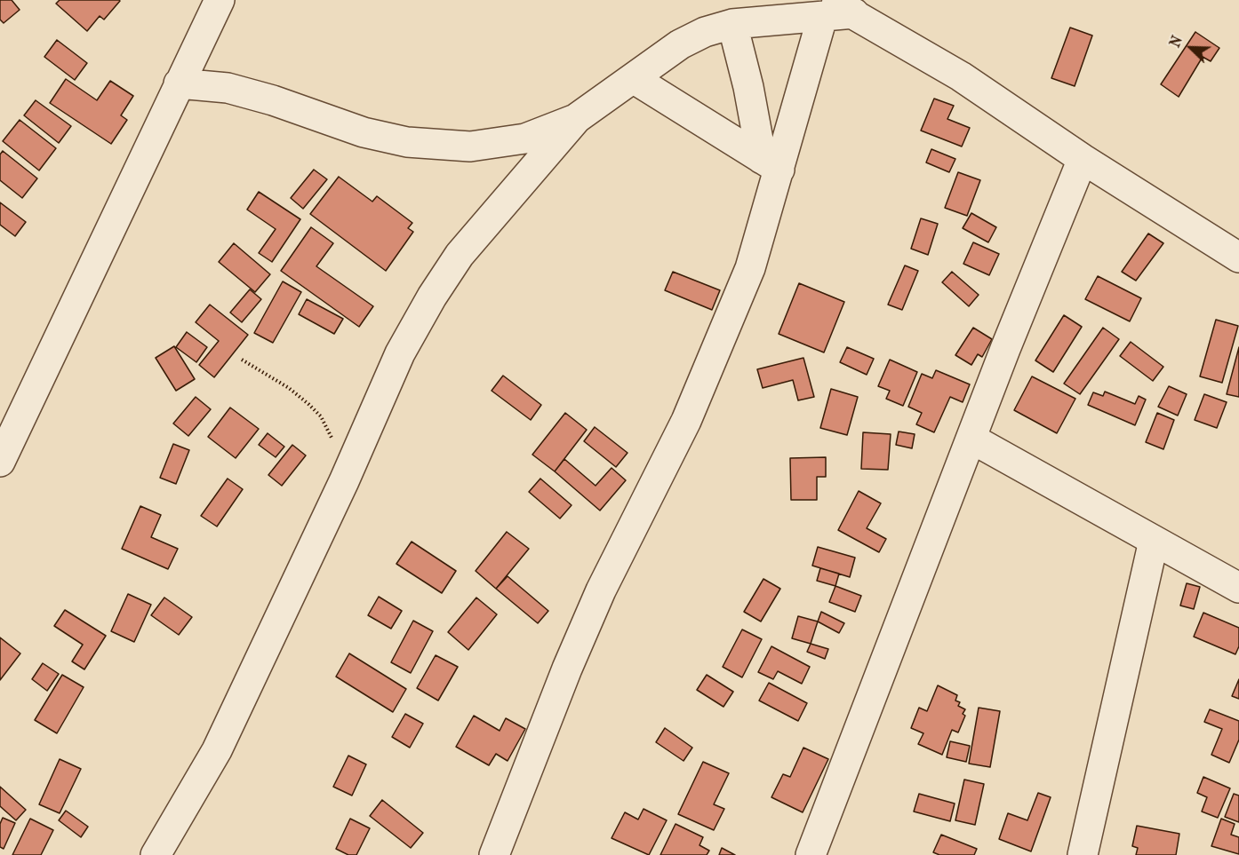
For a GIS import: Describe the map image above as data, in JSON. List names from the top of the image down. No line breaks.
{"north":"top left"}
